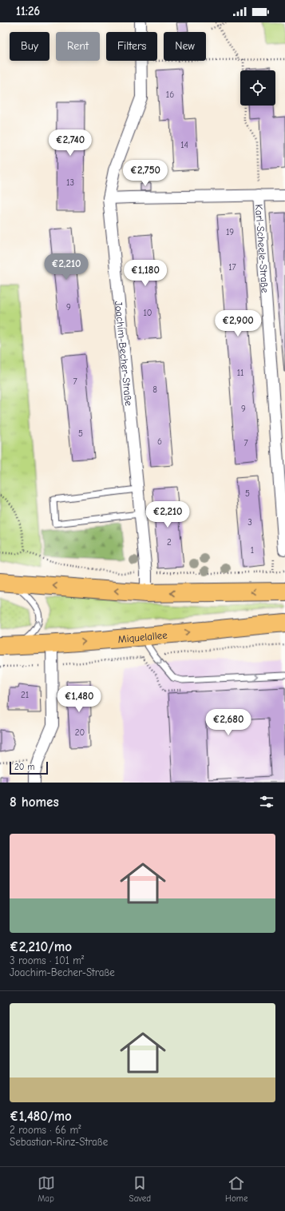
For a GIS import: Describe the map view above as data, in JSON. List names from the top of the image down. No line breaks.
{"streets":{"main road":["Miquelallee"],"street":["Karl-Scheele-Straße","Joachim-Becher-Straße"]},"house_numbers":["16","14","13","19","17","9","10","11","7","8","9","5","6","7","5","3","2","1","21","20"],"scale_bar":"20 m","page":{"status":"11:26","chip":["Buy","Rent","Filters","New"],"price":["€2,740","€2,750","€2,210","€1,180","€2,900","€2,210","€1,480","€2,680"],"scale":"20 m","heading":"8 homes","list":[{"name":"€2,210/mo","note":"3 rooms · 101 m² · Joachim-Becher-Straße"},{"name":"€1,480/mo","note":"2 rooms · 66 m² · Sebastian-Rinz-Straße"}],"tabs":["Map","Saved","Home"]}}
